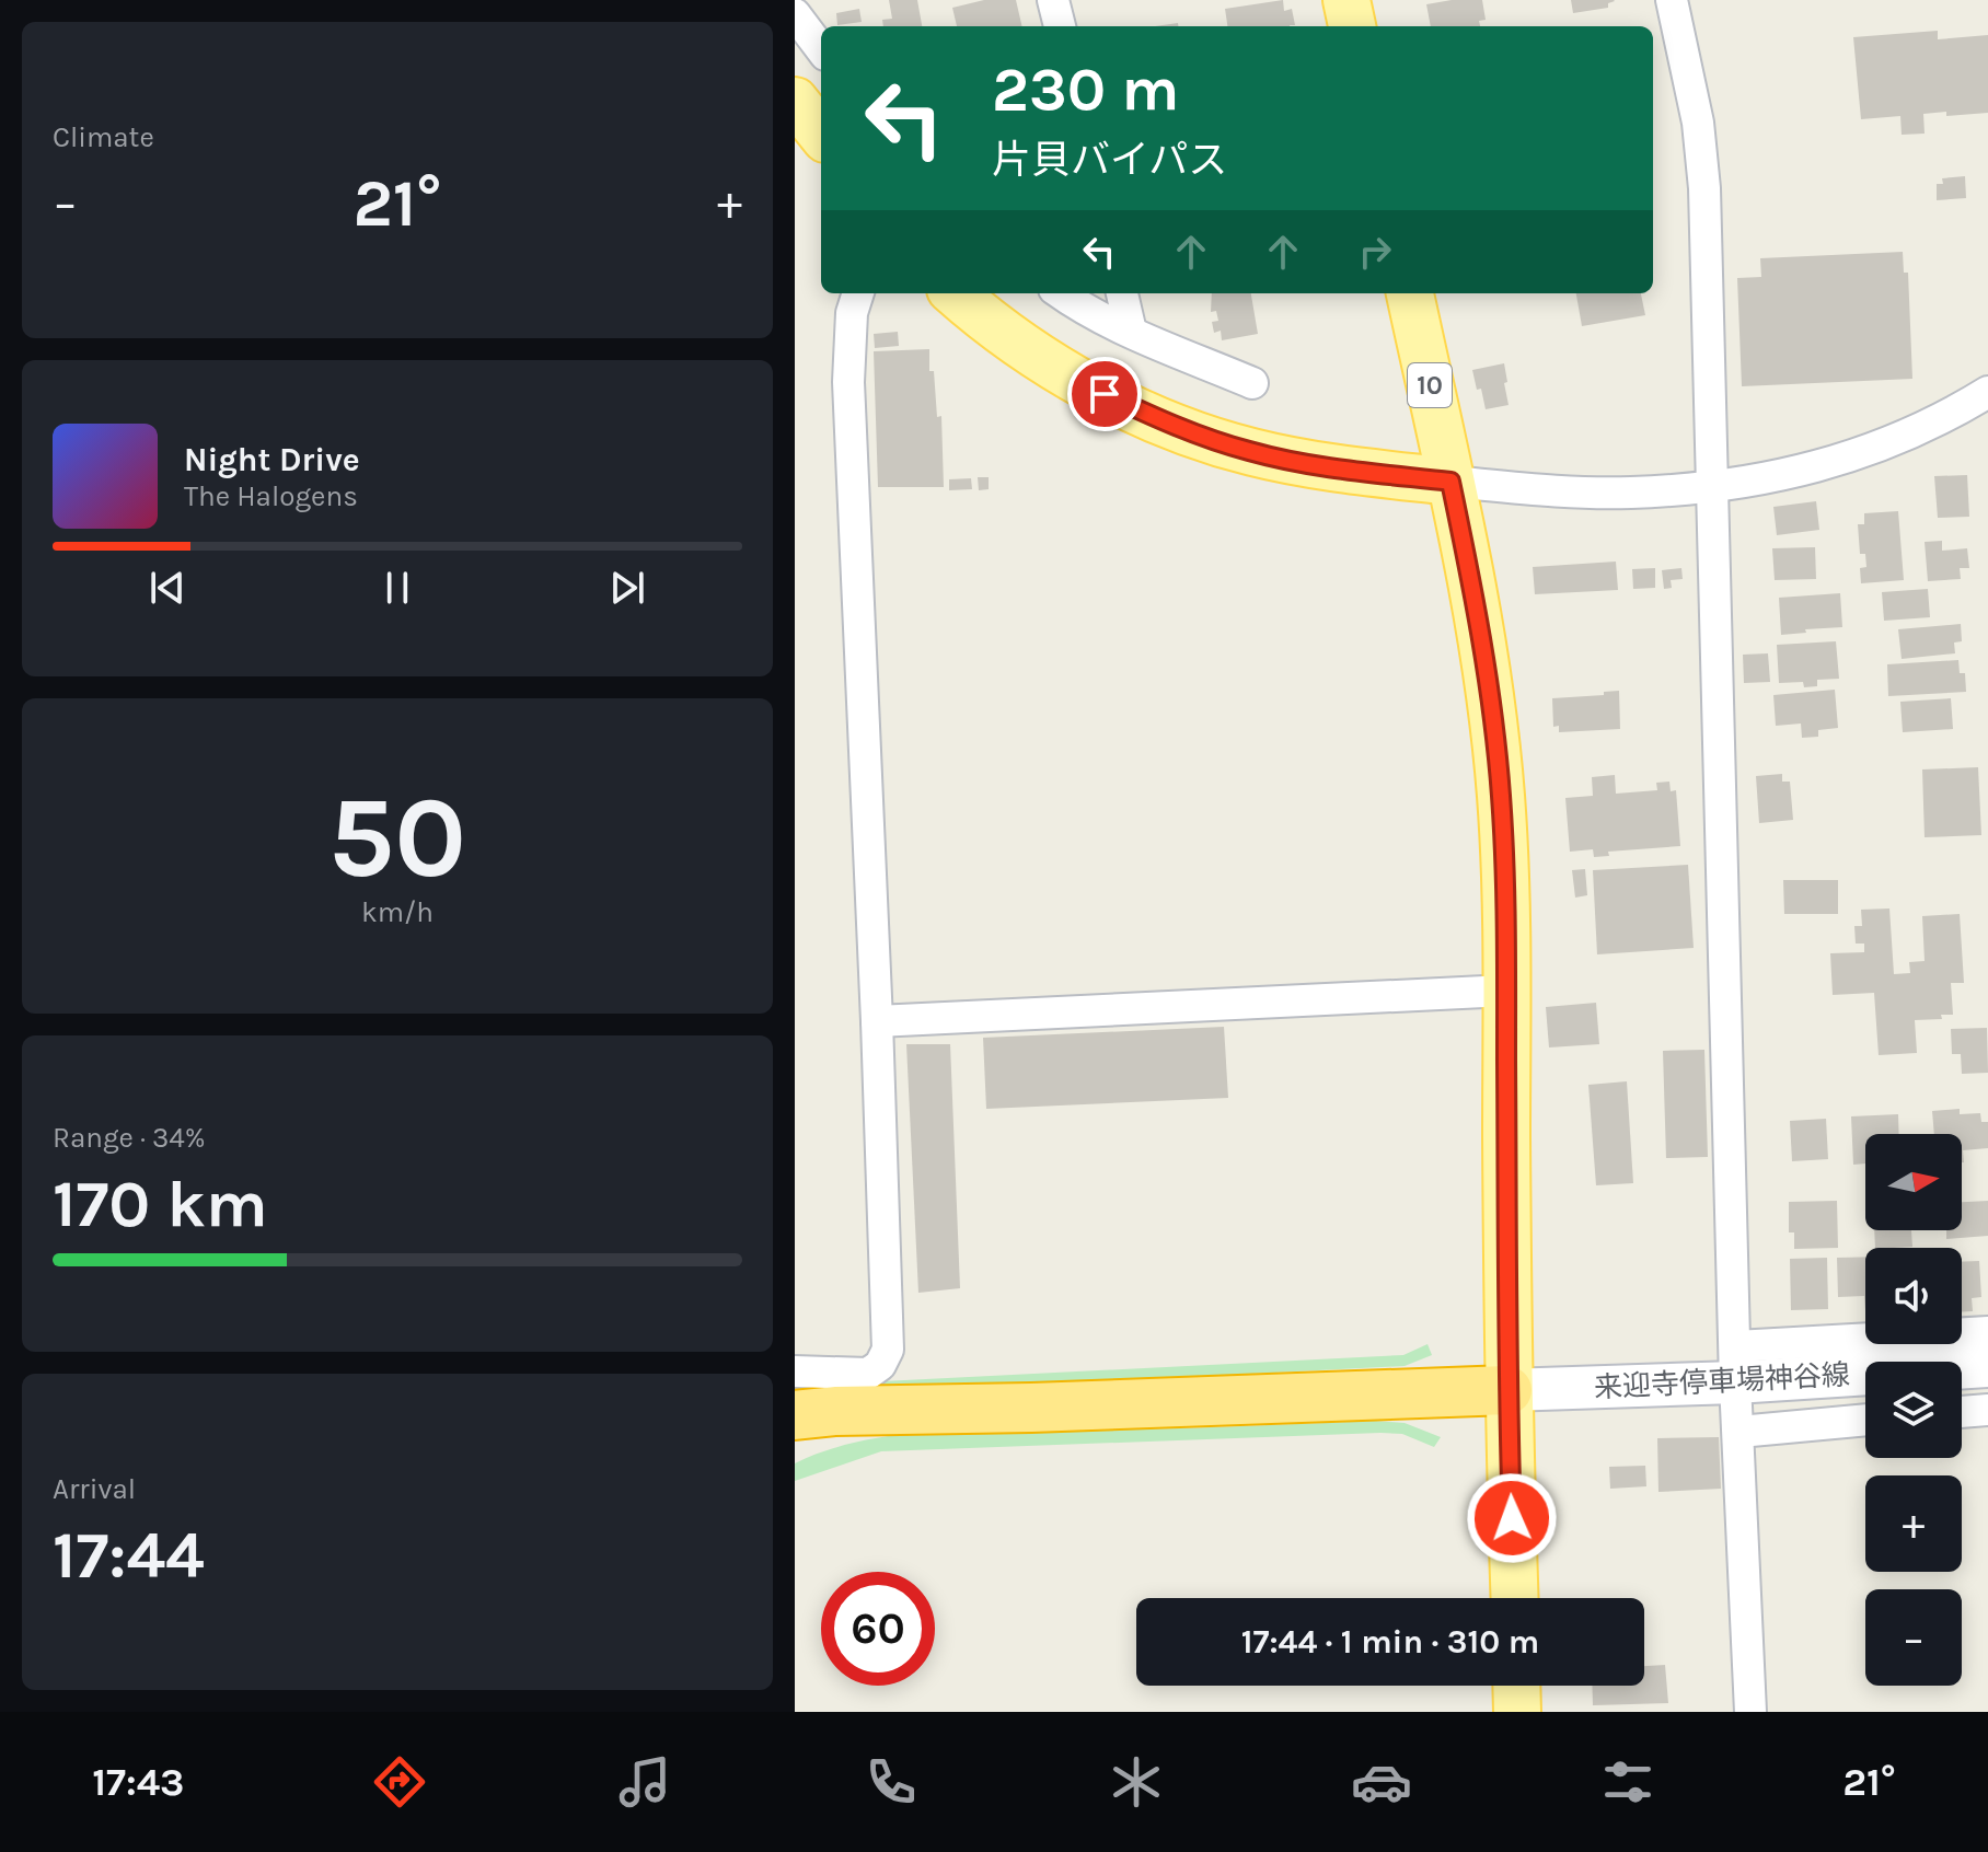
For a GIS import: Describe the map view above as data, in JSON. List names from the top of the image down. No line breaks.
{"streets":{"main road":["10","来迎寺停車場神谷線"]},"north":"right","page":{"tile":["Climate",["50","km/h"],["Range · 34%","170 km"],["Arrival","17:44"]],"turn":["230 m","片貝バイパス"],"heat":["−","21°","+"],"song":["Night Drive","The Halogens"],"map_buttons":["+","−"],"limit":"60","trip":"17:44 · 1 min · 310 m","tabs":["17:43","21°"]}}
